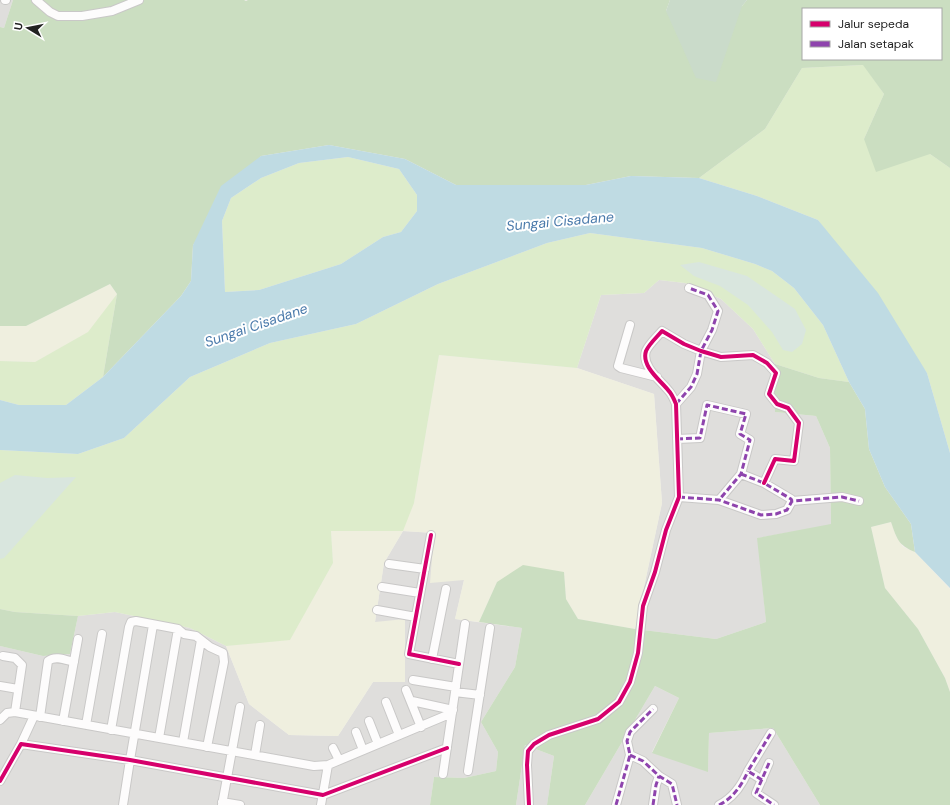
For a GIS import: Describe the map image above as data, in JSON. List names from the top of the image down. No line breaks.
{"water":["Sungai Cisadane"],"legend":["Jalur sepeda","Jalan setapak"],"north":"left"}
